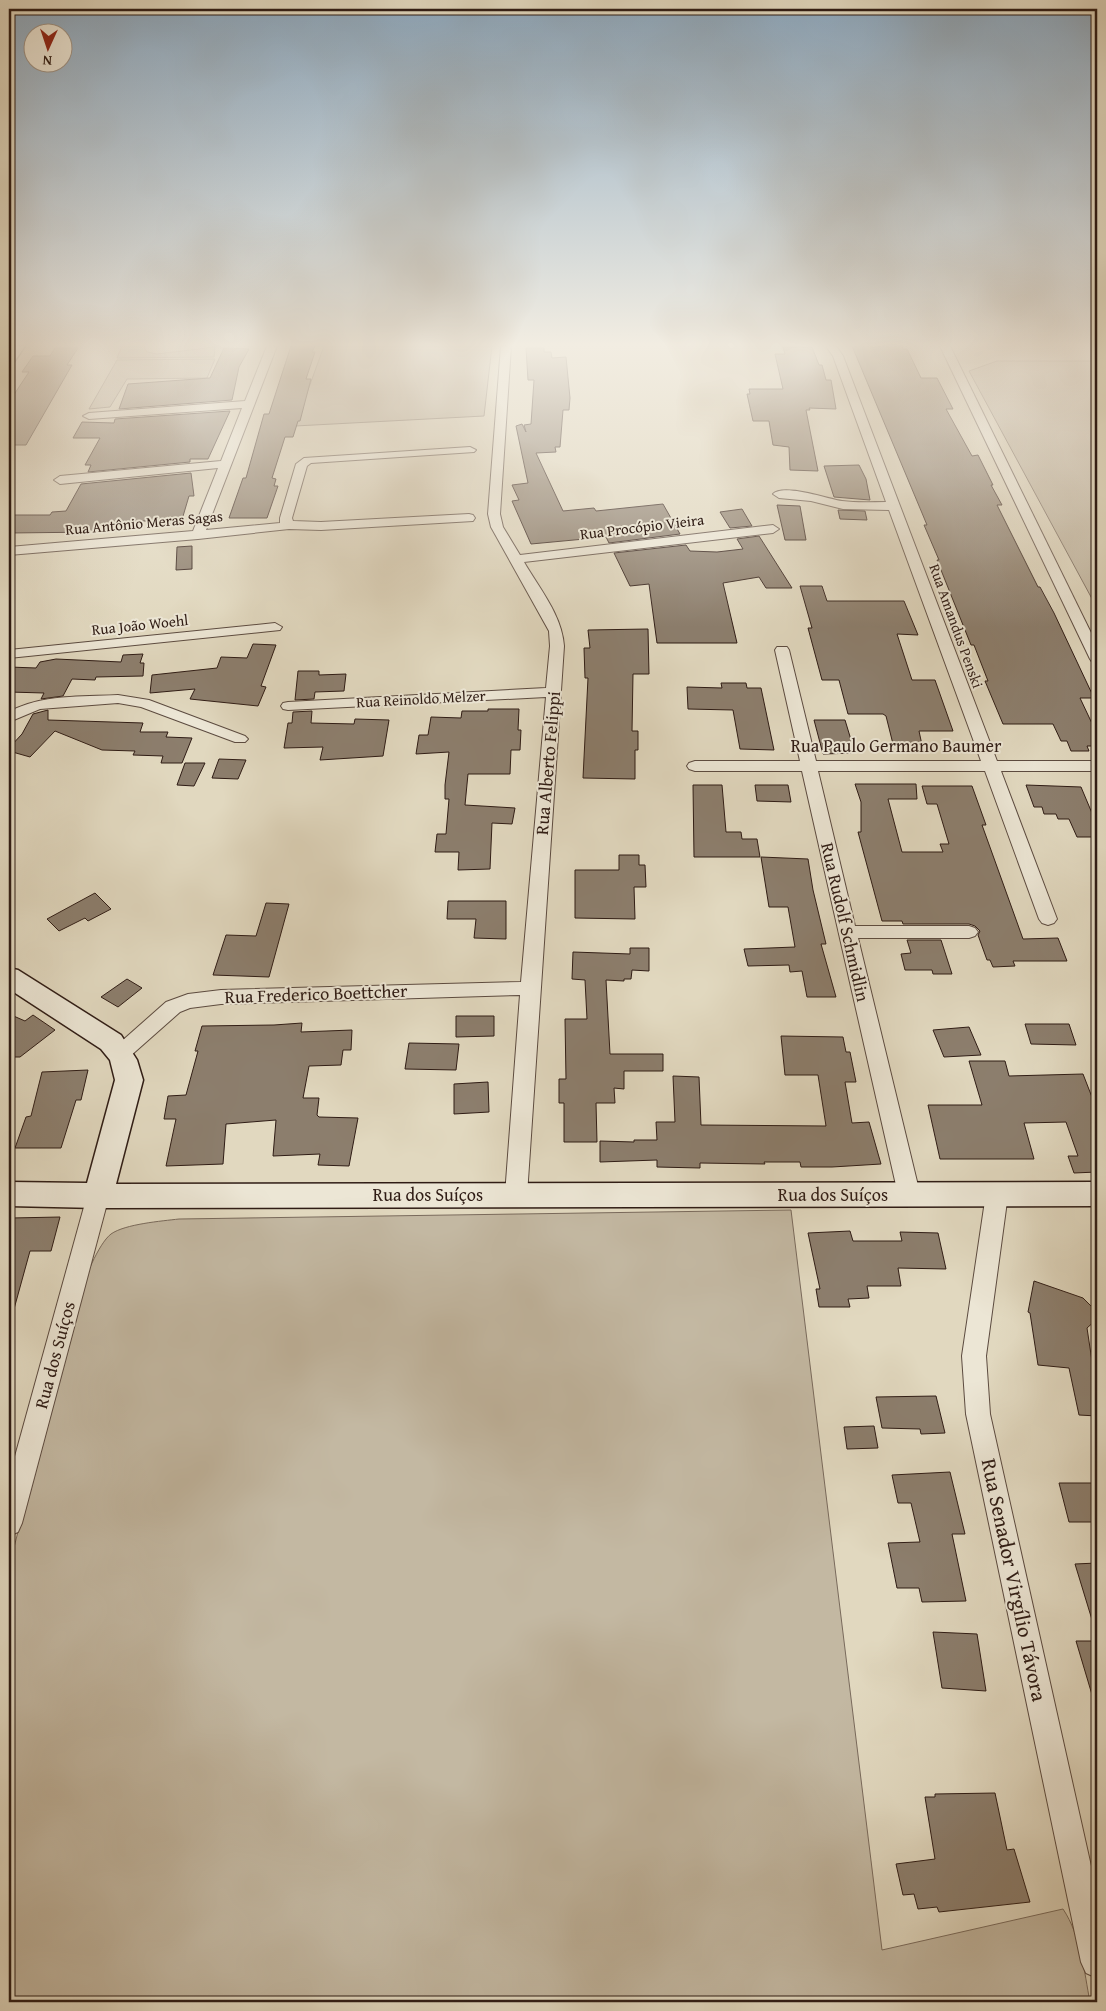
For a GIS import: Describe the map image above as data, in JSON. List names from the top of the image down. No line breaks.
{"streets":{"street":["Rua Antônio Meras Sagas","Rua Procópio Vieira","Rua João Woehl","Rua Amandus Penski","Rua Reinoldo Melzer","Rua Paulo Germano Baumer","Rua Alberto Felippi","Rua Rudolf Schmidlin","Rua Frederico Boettcher","Rua dos Suíços","Rua Senador Virgílio Távora"]},"crossings":[["Rua Procópio Vieira","Rua Alberto Felippi"],["Rua Amandus Penski","Rua Paulo Germano Baumer"],["Rua Reinoldo Melzer","Rua Alberto Felippi"],["Rua Paulo Germano Baumer","Rua Rudolf Schmidlin"],["Rua Alberto Felippi","Rua Frederico Boettcher"],["Rua Alberto Felippi","Rua dos Suíços"],["Rua Rudolf Schmidlin","Rua dos Suíços"],["Rua dos Suíços","Rua Senador Virgílio Távora"]],"north":"bottom"}
